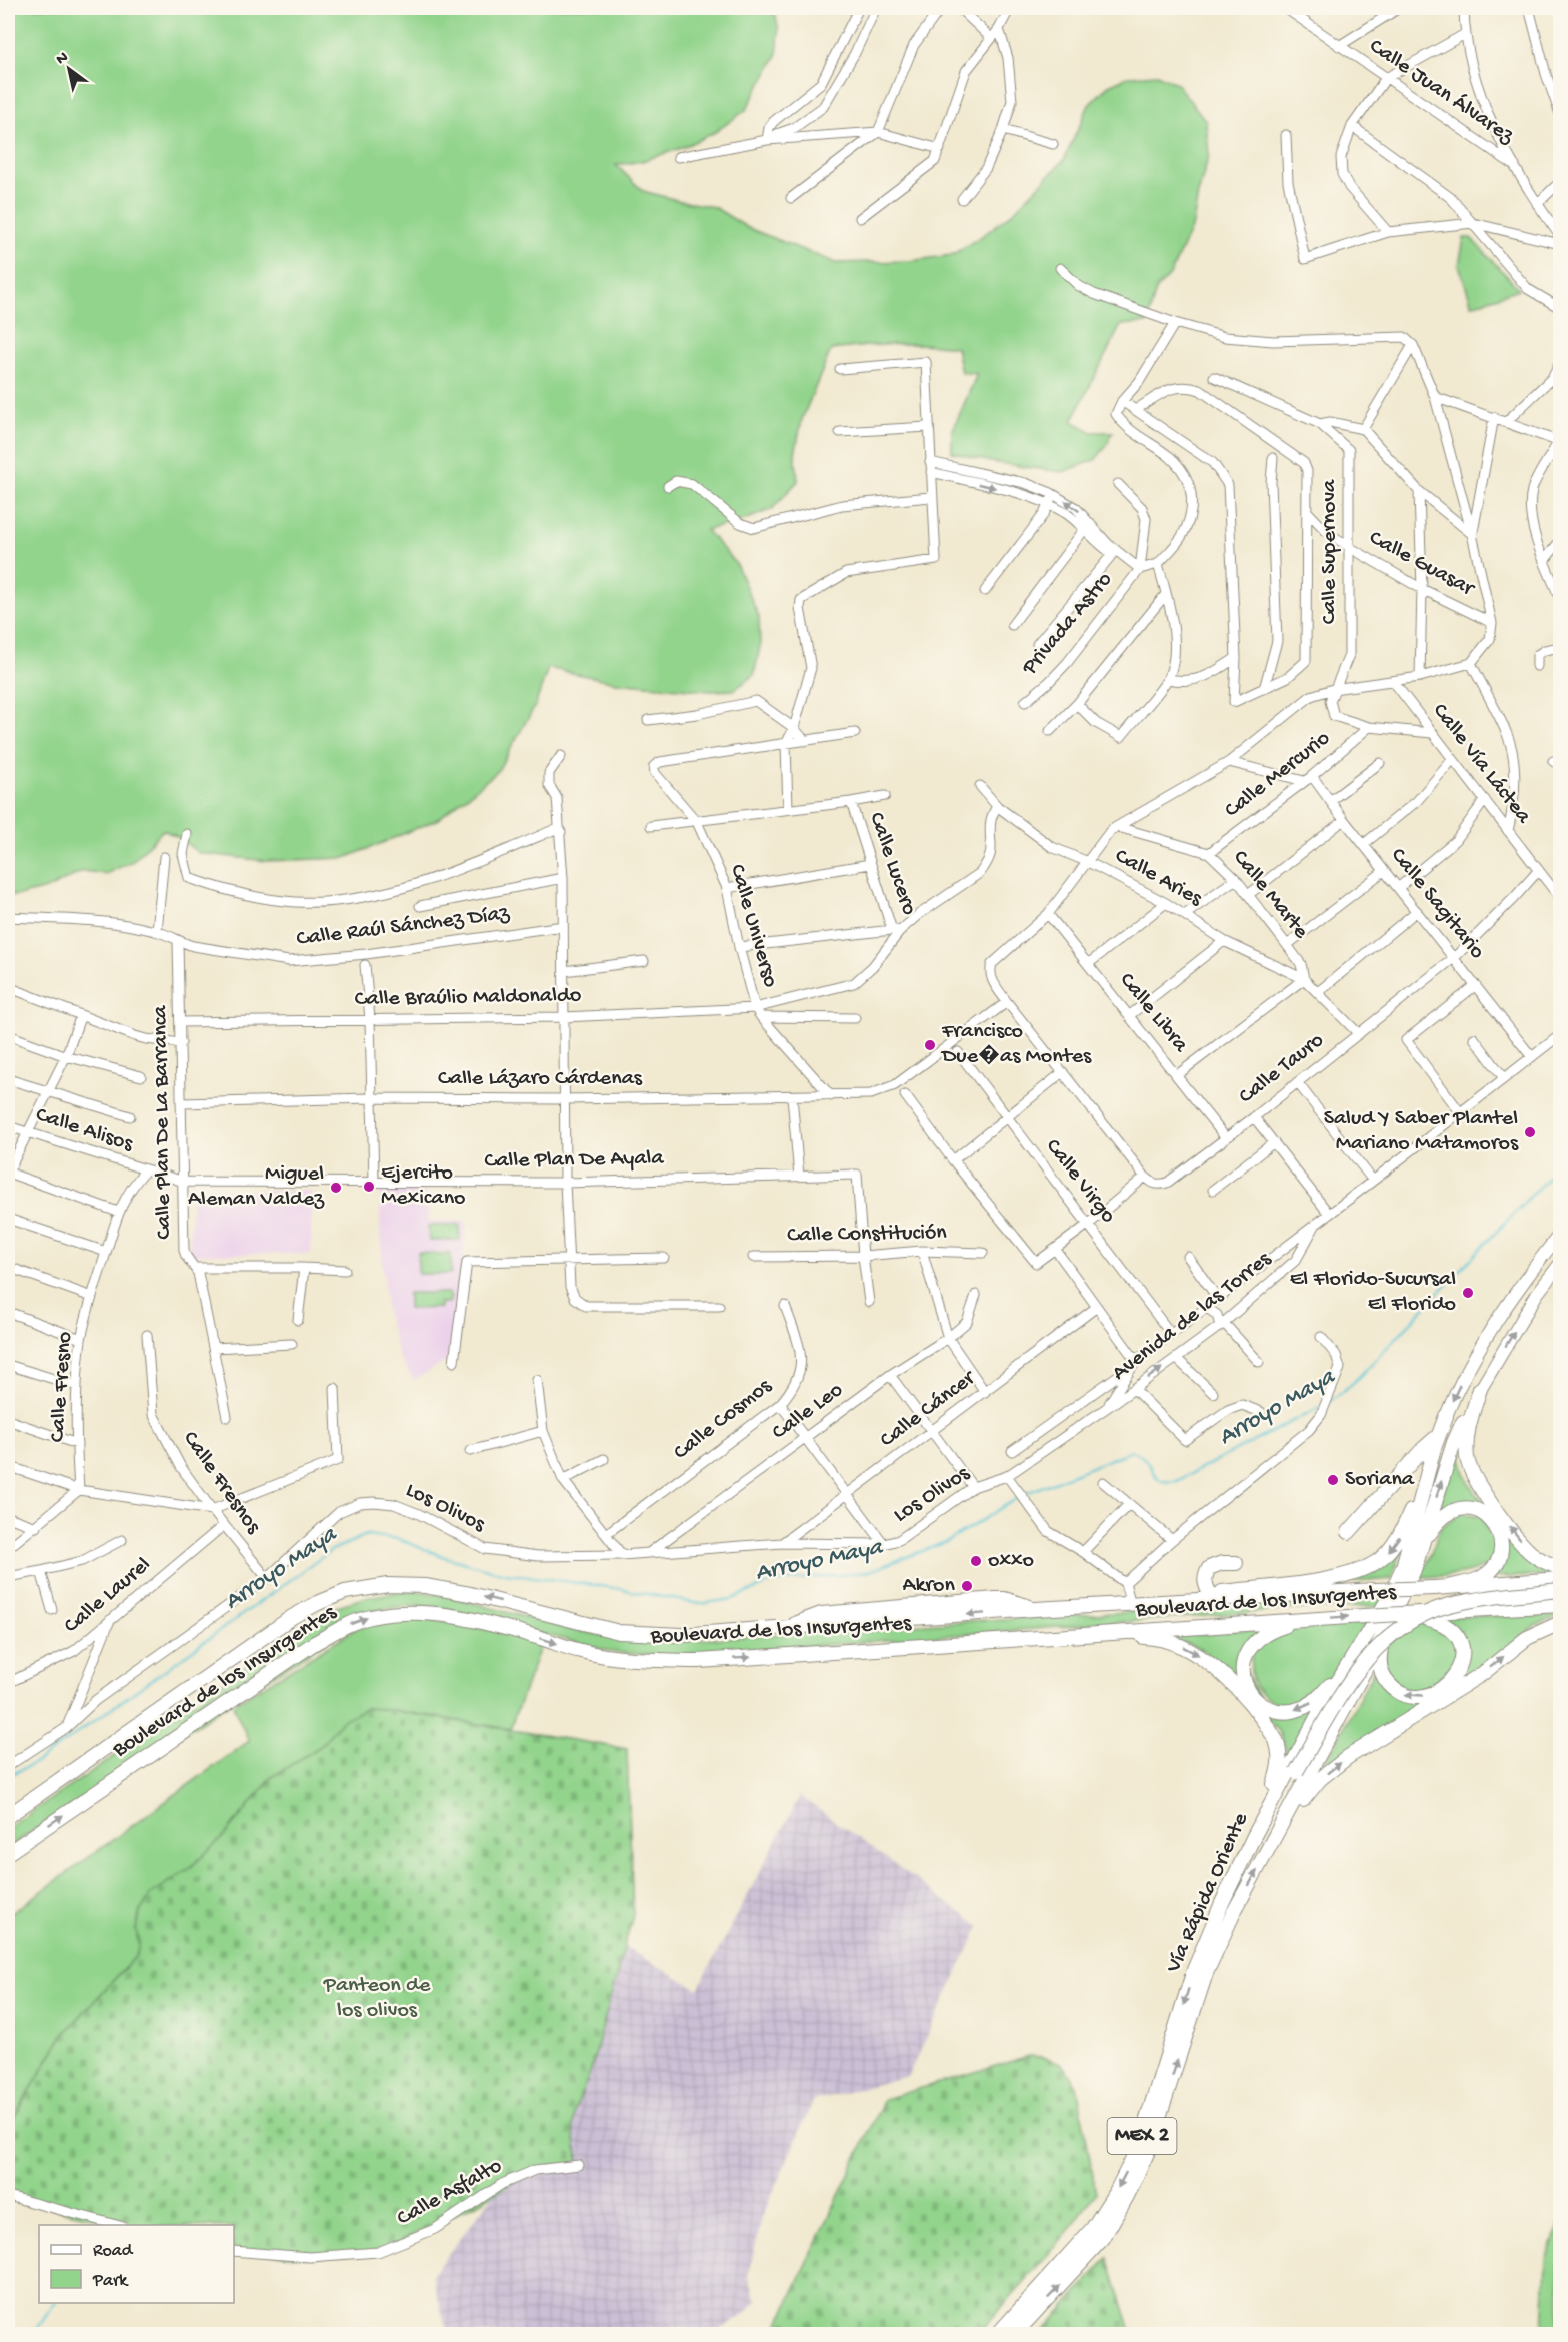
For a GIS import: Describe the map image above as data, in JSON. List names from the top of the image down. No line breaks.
{"streets":{"highway":["Boulevard de los Insurgentes","Vía Rápida Oriente","MEX 2"],"street":["Calle Juan Álvarez","Calle Supernova","Calle Guasar","Privada Astro","Calle Vía Láctea","Calle Mercurio","Calle Lucero","Calle Aries","Calle Marte","Calle Sagitario","Calle Universo","Calle Raúl Sánchez Díaz","Calle Braúlio Maldonaldo","Calle Libra","Calle Tauro","Calle Lázaro Cárdenas","Calle Plan De La Barranca","Calle Alisos","Calle Plan De Ayala","Calle Virgo","Calle Constitución","Avenida de las Torres","Calle Fresno","Calle Cáncer","Calle Leo","Calle Cosmos","Calle Fresnos","Los Olivos","Calle Laurel","Calle Asfalto"]},"crossings":[["Calle Supernova","Calle Guasar"],["Calle Vía Láctea","Calle Tauro"],["Calle Mercurio","Calle Marte"],["Calle Mercurio","Calle Sagitario"],["Calle Lucero","Calle Universo"],["Calle Lucero","Calle Braúlio Maldonaldo"],["Calle Aries","Calle Marte"],["Calle Marte","Calle Tauro"],["Calle Sagitario","Calle Tauro"],["Calle Sagitario","Avenida de las Torres"],["Calle Universo","Calle Braúlio Maldonaldo"],["Calle Universo","Calle Lázaro Cárdenas"],["Calle Raúl Sánchez Díaz","Calle Plan De La Barranca"],["Calle Braúlio Maldonaldo","Calle Plan De La Barranca"],["Calle Libra","Calle Tauro"],["Calle Lázaro Cárdenas","Calle Plan De La Barranca"],["Calle Plan De La Barranca","Calle Alisos"],["Calle Plan De La Barranca","Calle Plan De Ayala"],["Calle Alisos","Calle Plan De Ayala"],["Calle Alisos","Calle Fresno"],["Calle Plan De Ayala","Calle Constitución"],["Calle Virgo","Avenida de las Torres"],["Avenida de las Torres","Los Olivos"],["Calle Cáncer","Los Olivos"],["Calle Leo","Los Olivos"],["Calle Fresnos","Los Olivos"],["Calle Fresnos","Calle Laurel"]],"water":["Arroyo Maya"],"parks":["Panteon de los olivos"],"places":["Francisco Due�as Montes","Salud Y Saber Plantel Mariano Matamoros","Ejercito Mexicano","Miguel Aleman Valdez","El Florido-Sucursal El Florido","Soriana","oxxo","Akron"],"legend":["Road","Park"],"north":"top left"}
